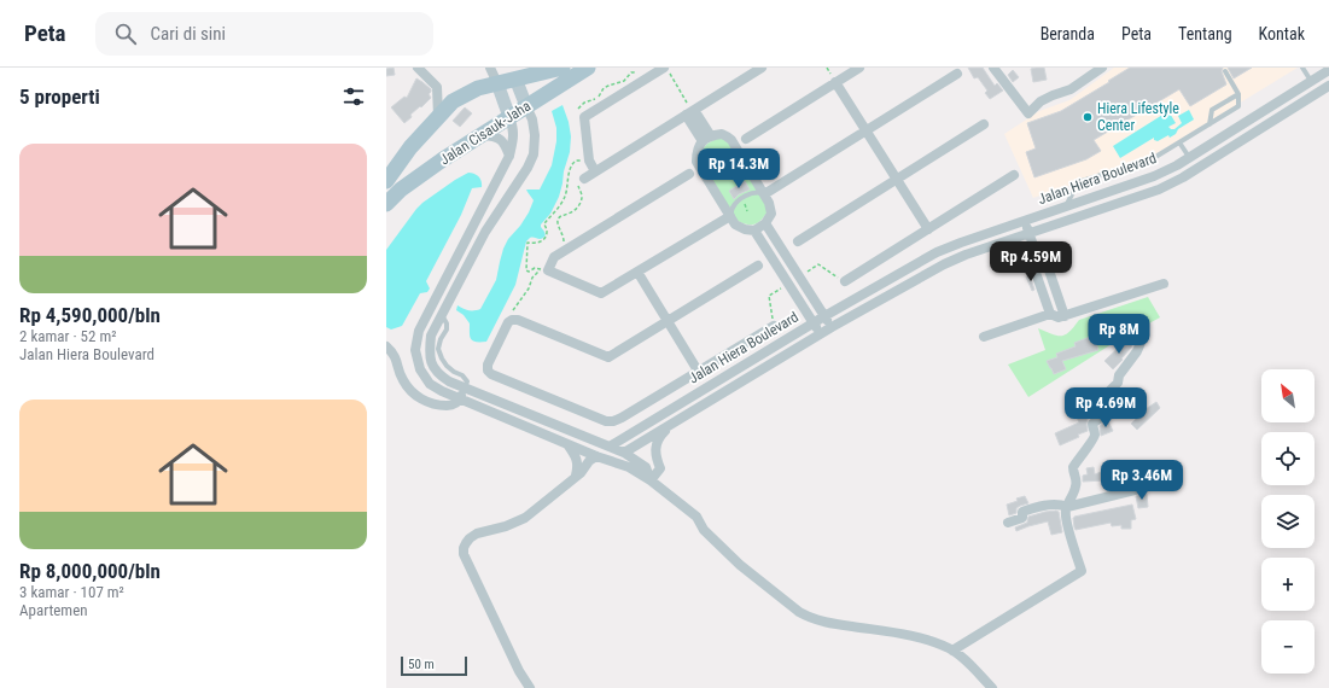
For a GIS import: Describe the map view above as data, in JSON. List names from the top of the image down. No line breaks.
{"streets":{"main road":["Jalan Cisauk-Jaha"],"street":["Jalan Hiera Boulevard"]},"places":["Hiera Lifestyle Center"],"scale_bar":"50 m","north":"top left","page":{"header":"Peta","search":"Cari di sini","nav":["Beranda","Peta","Tentang","Kontak"],"heading":"5 properti","list":[{"name":"Rp 4,590,000/bln","note":"2 kamar · 52 m² · Jalan Hiera Boulevard"},{"name":"Rp 8,000,000/bln","note":"3 kamar · 107 m² · Apartemen"}],"price":["Rp 14.3M","Rp 4.59M","Rp 8M","Rp 4.69M","Rp 3.46M"],"map_buttons":["+","−"],"scale":"50 m"}}
